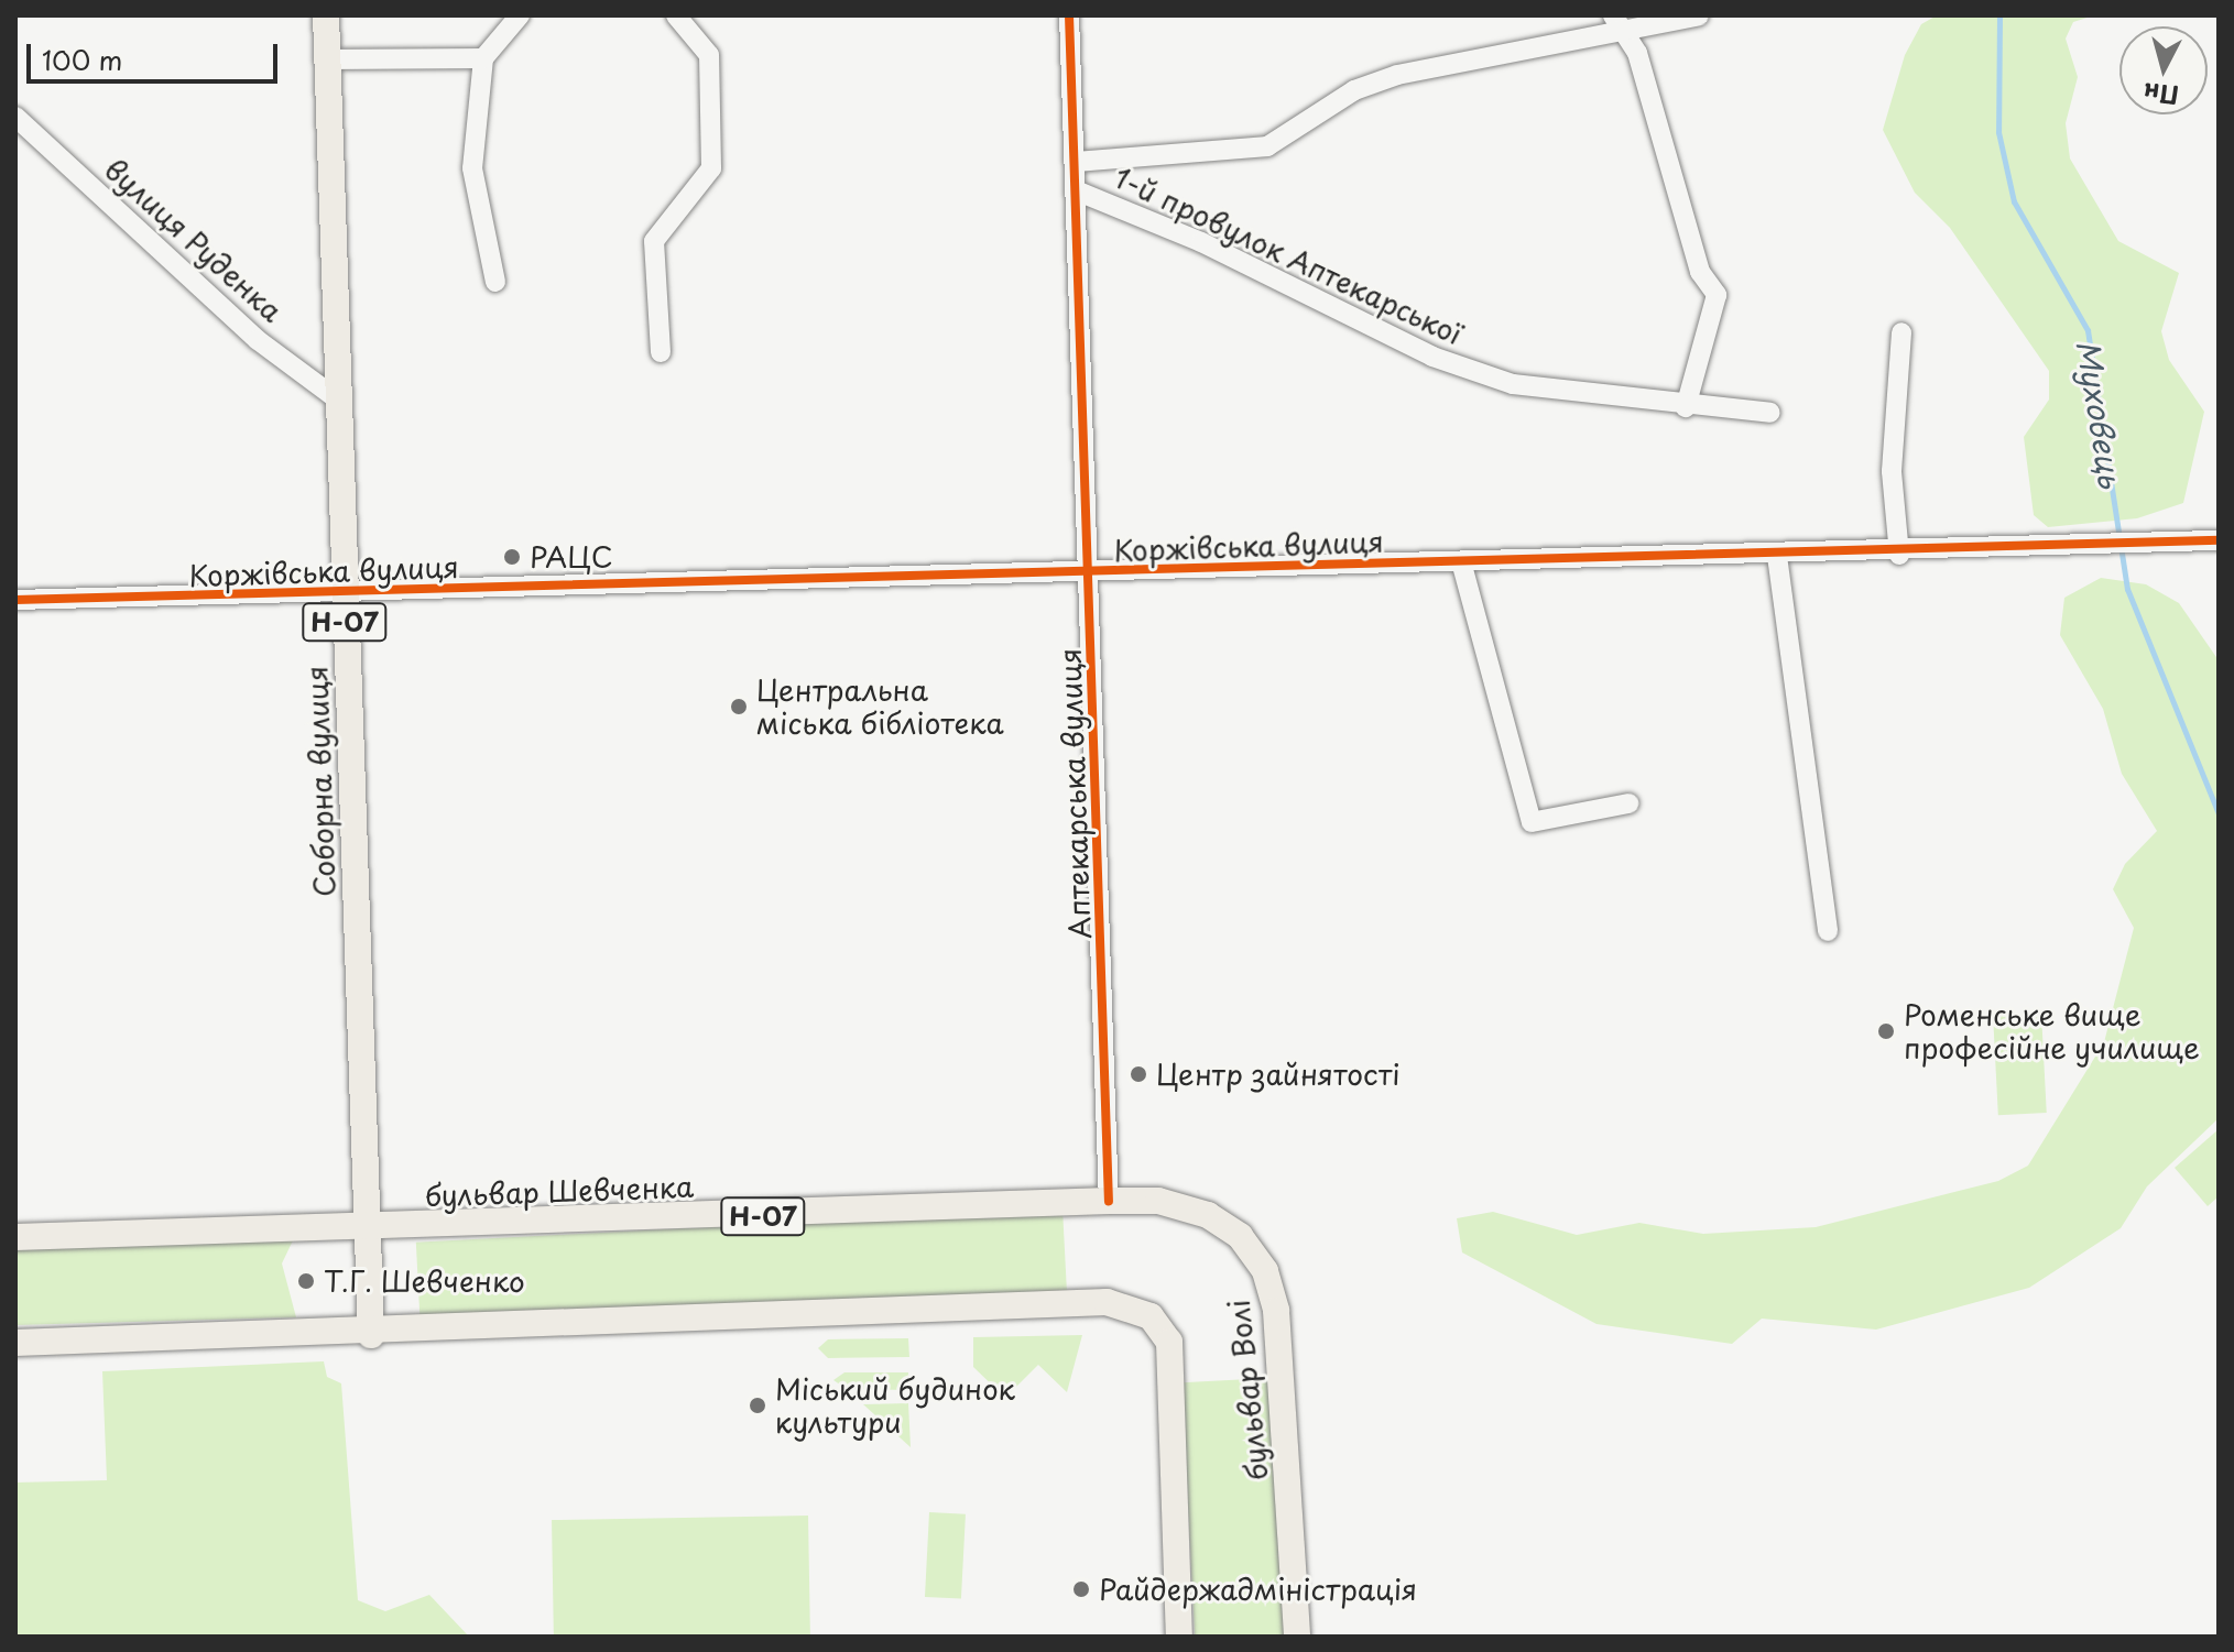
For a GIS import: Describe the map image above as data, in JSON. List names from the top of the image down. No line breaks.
{"streets":{"main road":["Н-07","Соборна вулиця","бульвар Шевченка","бульвар Волі"],"street":["вулиця Руденка","1-й провулок Аптекарської","Коржівська вулиця","Аптекарська вулиця"]},"crossings":[["вулиця Руденка","Соборна вулиця"],["1-й провулок Аптекарської","Аптекарська вулиця"],["Коржівська вулиця","Соборна вулиця"],["Коржівська вулиця","Аптекарська вулиця"],["Соборна вулиця","бульвар Шевченка"],["Аптекарська вулиця","бульвар Шевченка"],["бульвар Шевченка","бульвар Волі"]],"water":["Муховець"],"places":["РАЦС","Центральна міська бібліотека","Роменське вище професійне училище","Центр зайнятості","Т.Г. Шевченко","Міський будинок культури","Райдержадміністрація"],"scale_bar":"100 m","north":"bottom"}
